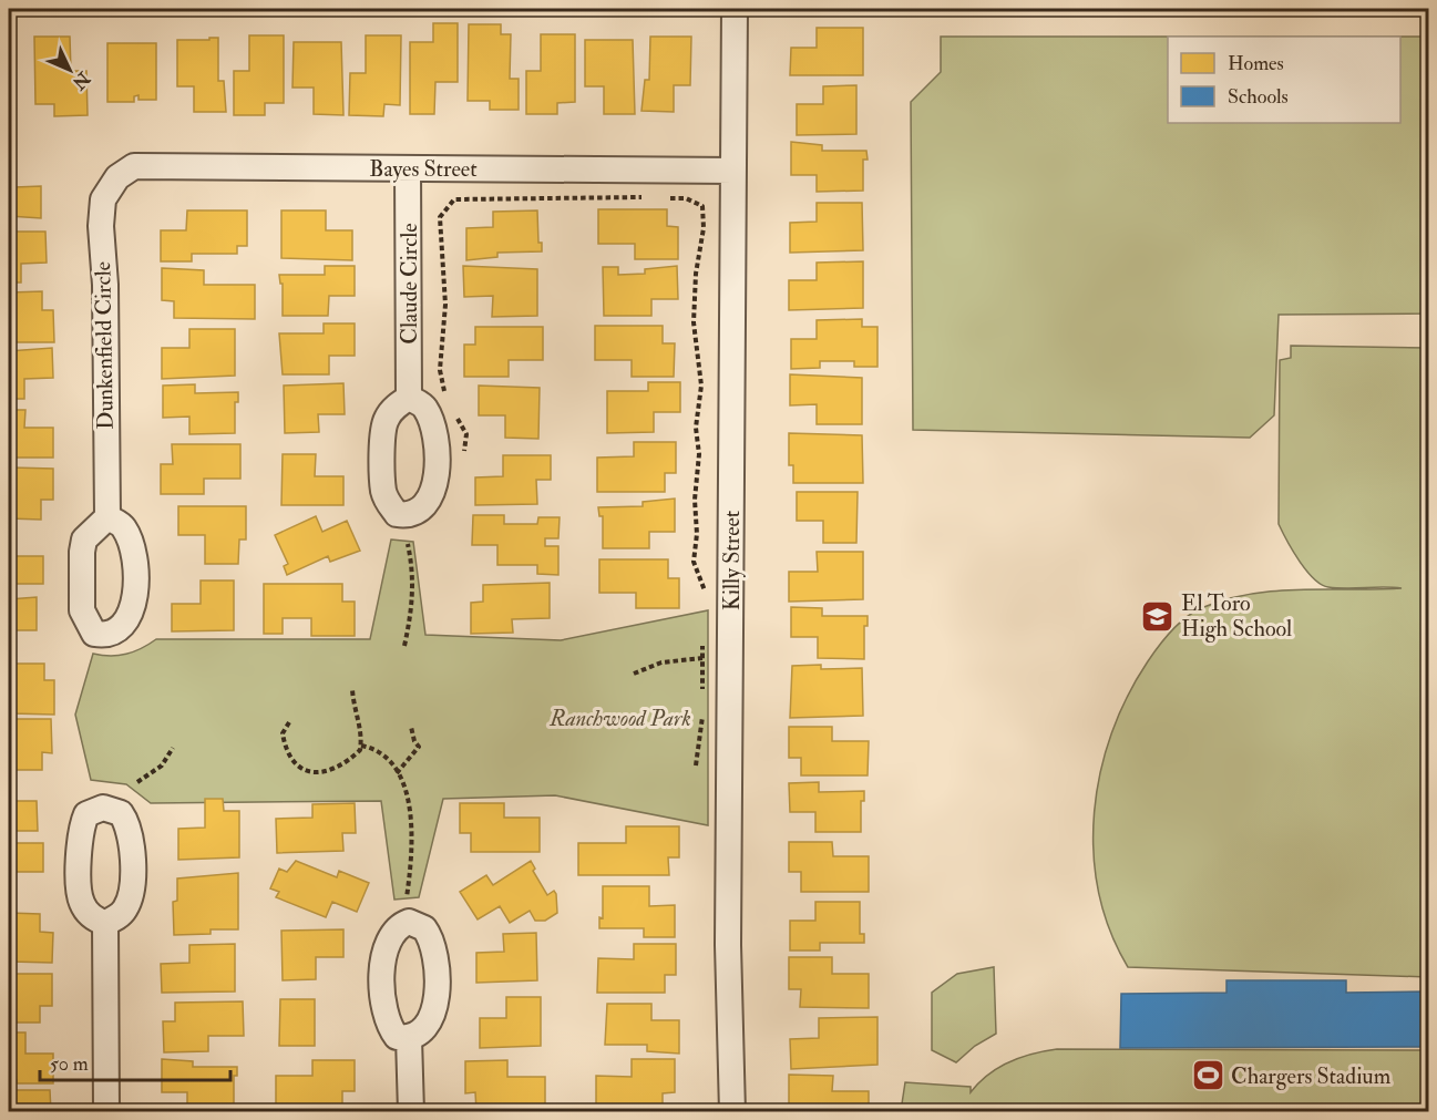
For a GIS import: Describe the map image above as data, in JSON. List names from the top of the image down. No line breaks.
{"streets":{"street":["Bayes Street","Claude Circle","Dunkenfield Circle","Killy Street"]},"crossings":[["Bayes Street","Claude Circle"],["Bayes Street","Dunkenfield Circle"],["Bayes Street","Killy Street"]],"parks":["Ranchwood Park"],"places":{"school or university":["El Toro High School"],"sports":["Chargers Stadium"]},"legend":["Homes","Schools"],"scale_bar":"50 m","north":"bottom right"}
